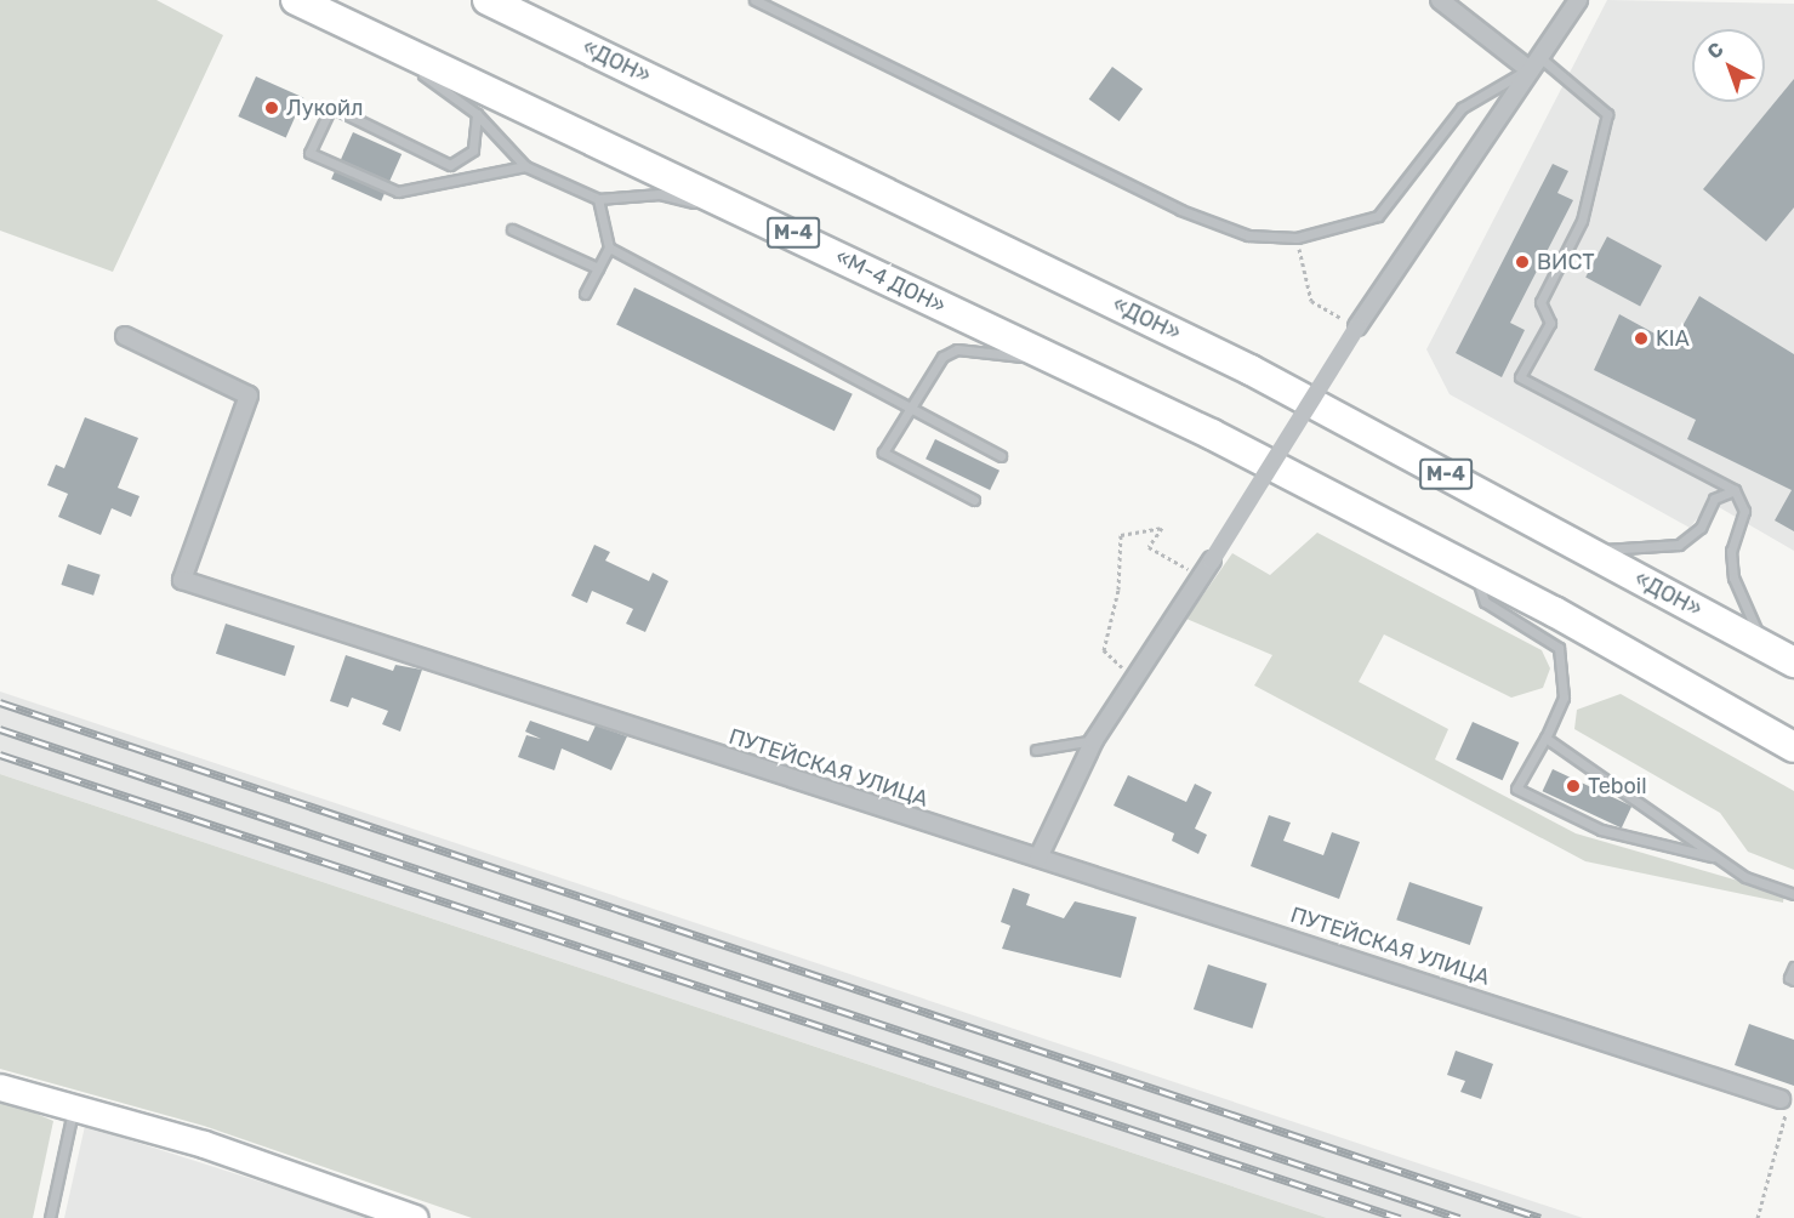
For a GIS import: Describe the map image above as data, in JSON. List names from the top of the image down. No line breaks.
{"streets":{"highway":["«ДОН»","М-4","«М-4 ДОН»"],"street":["ПУТЕЙСКАЯ УЛИЦА"]},"crossings":[["М-4","«М-4 ДОН»"]],"places":["Лукойл","ВИСТ","KIA","Teboil"],"north":"top left"}
